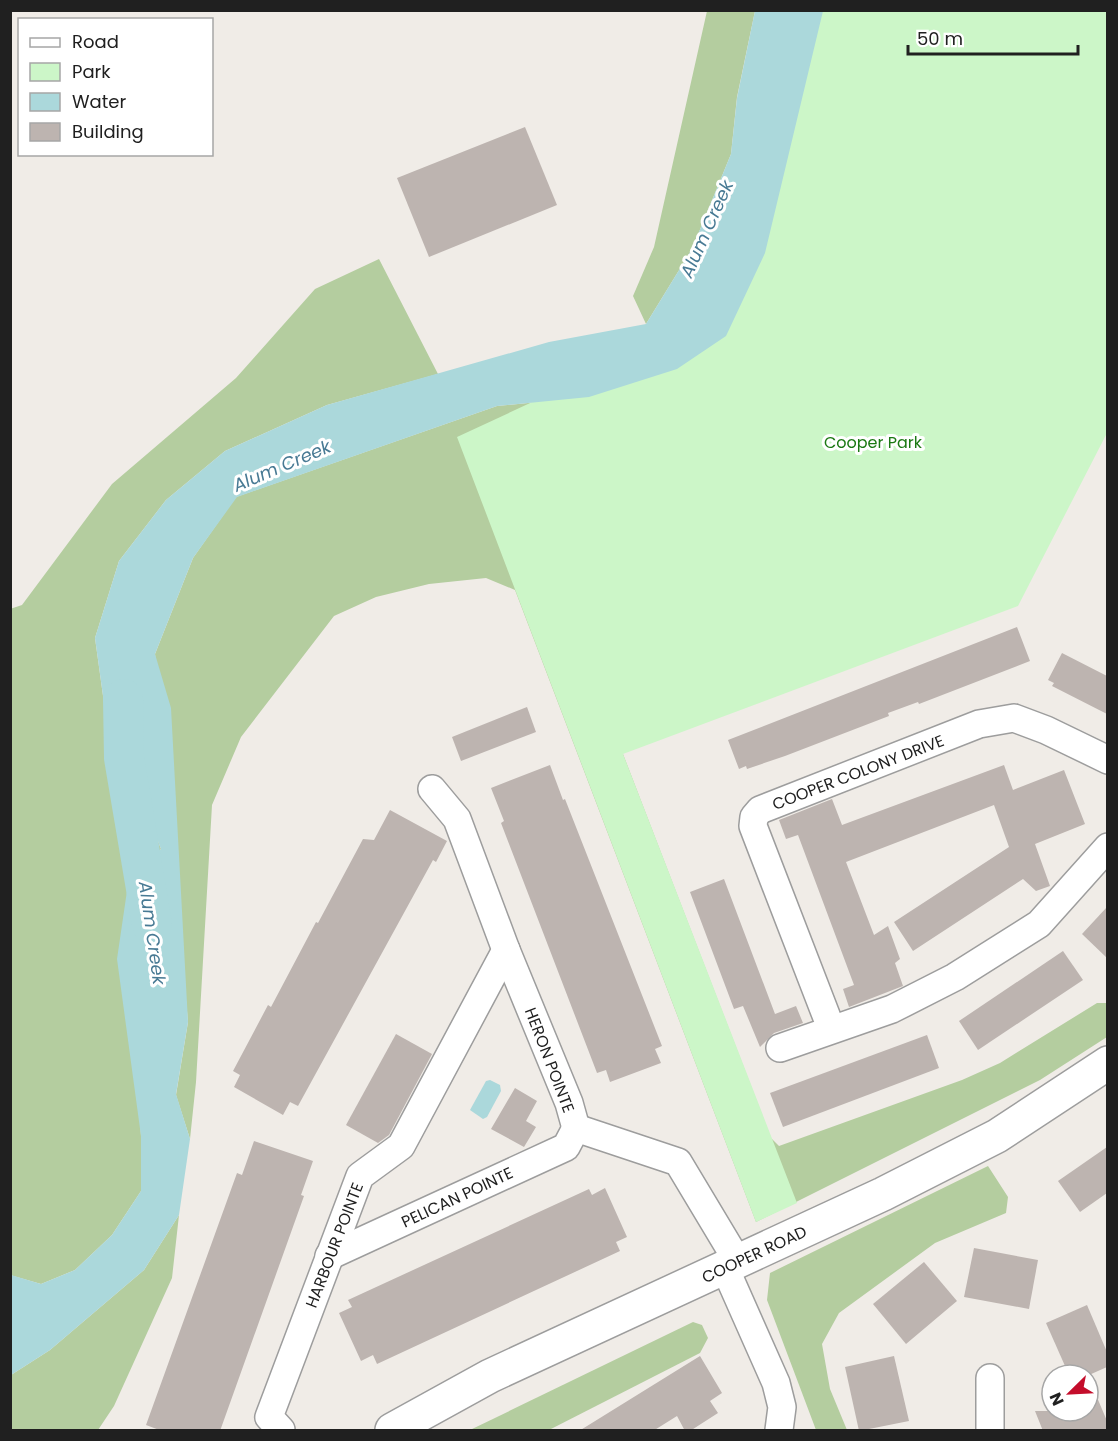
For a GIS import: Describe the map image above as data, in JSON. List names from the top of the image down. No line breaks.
{"streets":{"street":["COOPER COLONY DRIVE","HERON POINTE","PELICAN POINTE","HARBOUR POINTE","COOPER ROAD"]},"crossings":[["HERON POINTE","PELICAN POINTE"],["HERON POINTE","HARBOUR POINTE"],["HERON POINTE","COOPER ROAD"],["PELICAN POINTE","HARBOUR POINTE"]],"water":["Alum Creek"],"parks":["Cooper Park"],"legend":["Road","Park","Water","Building"],"scale_bar":"50 m","north":"bottom left"}
